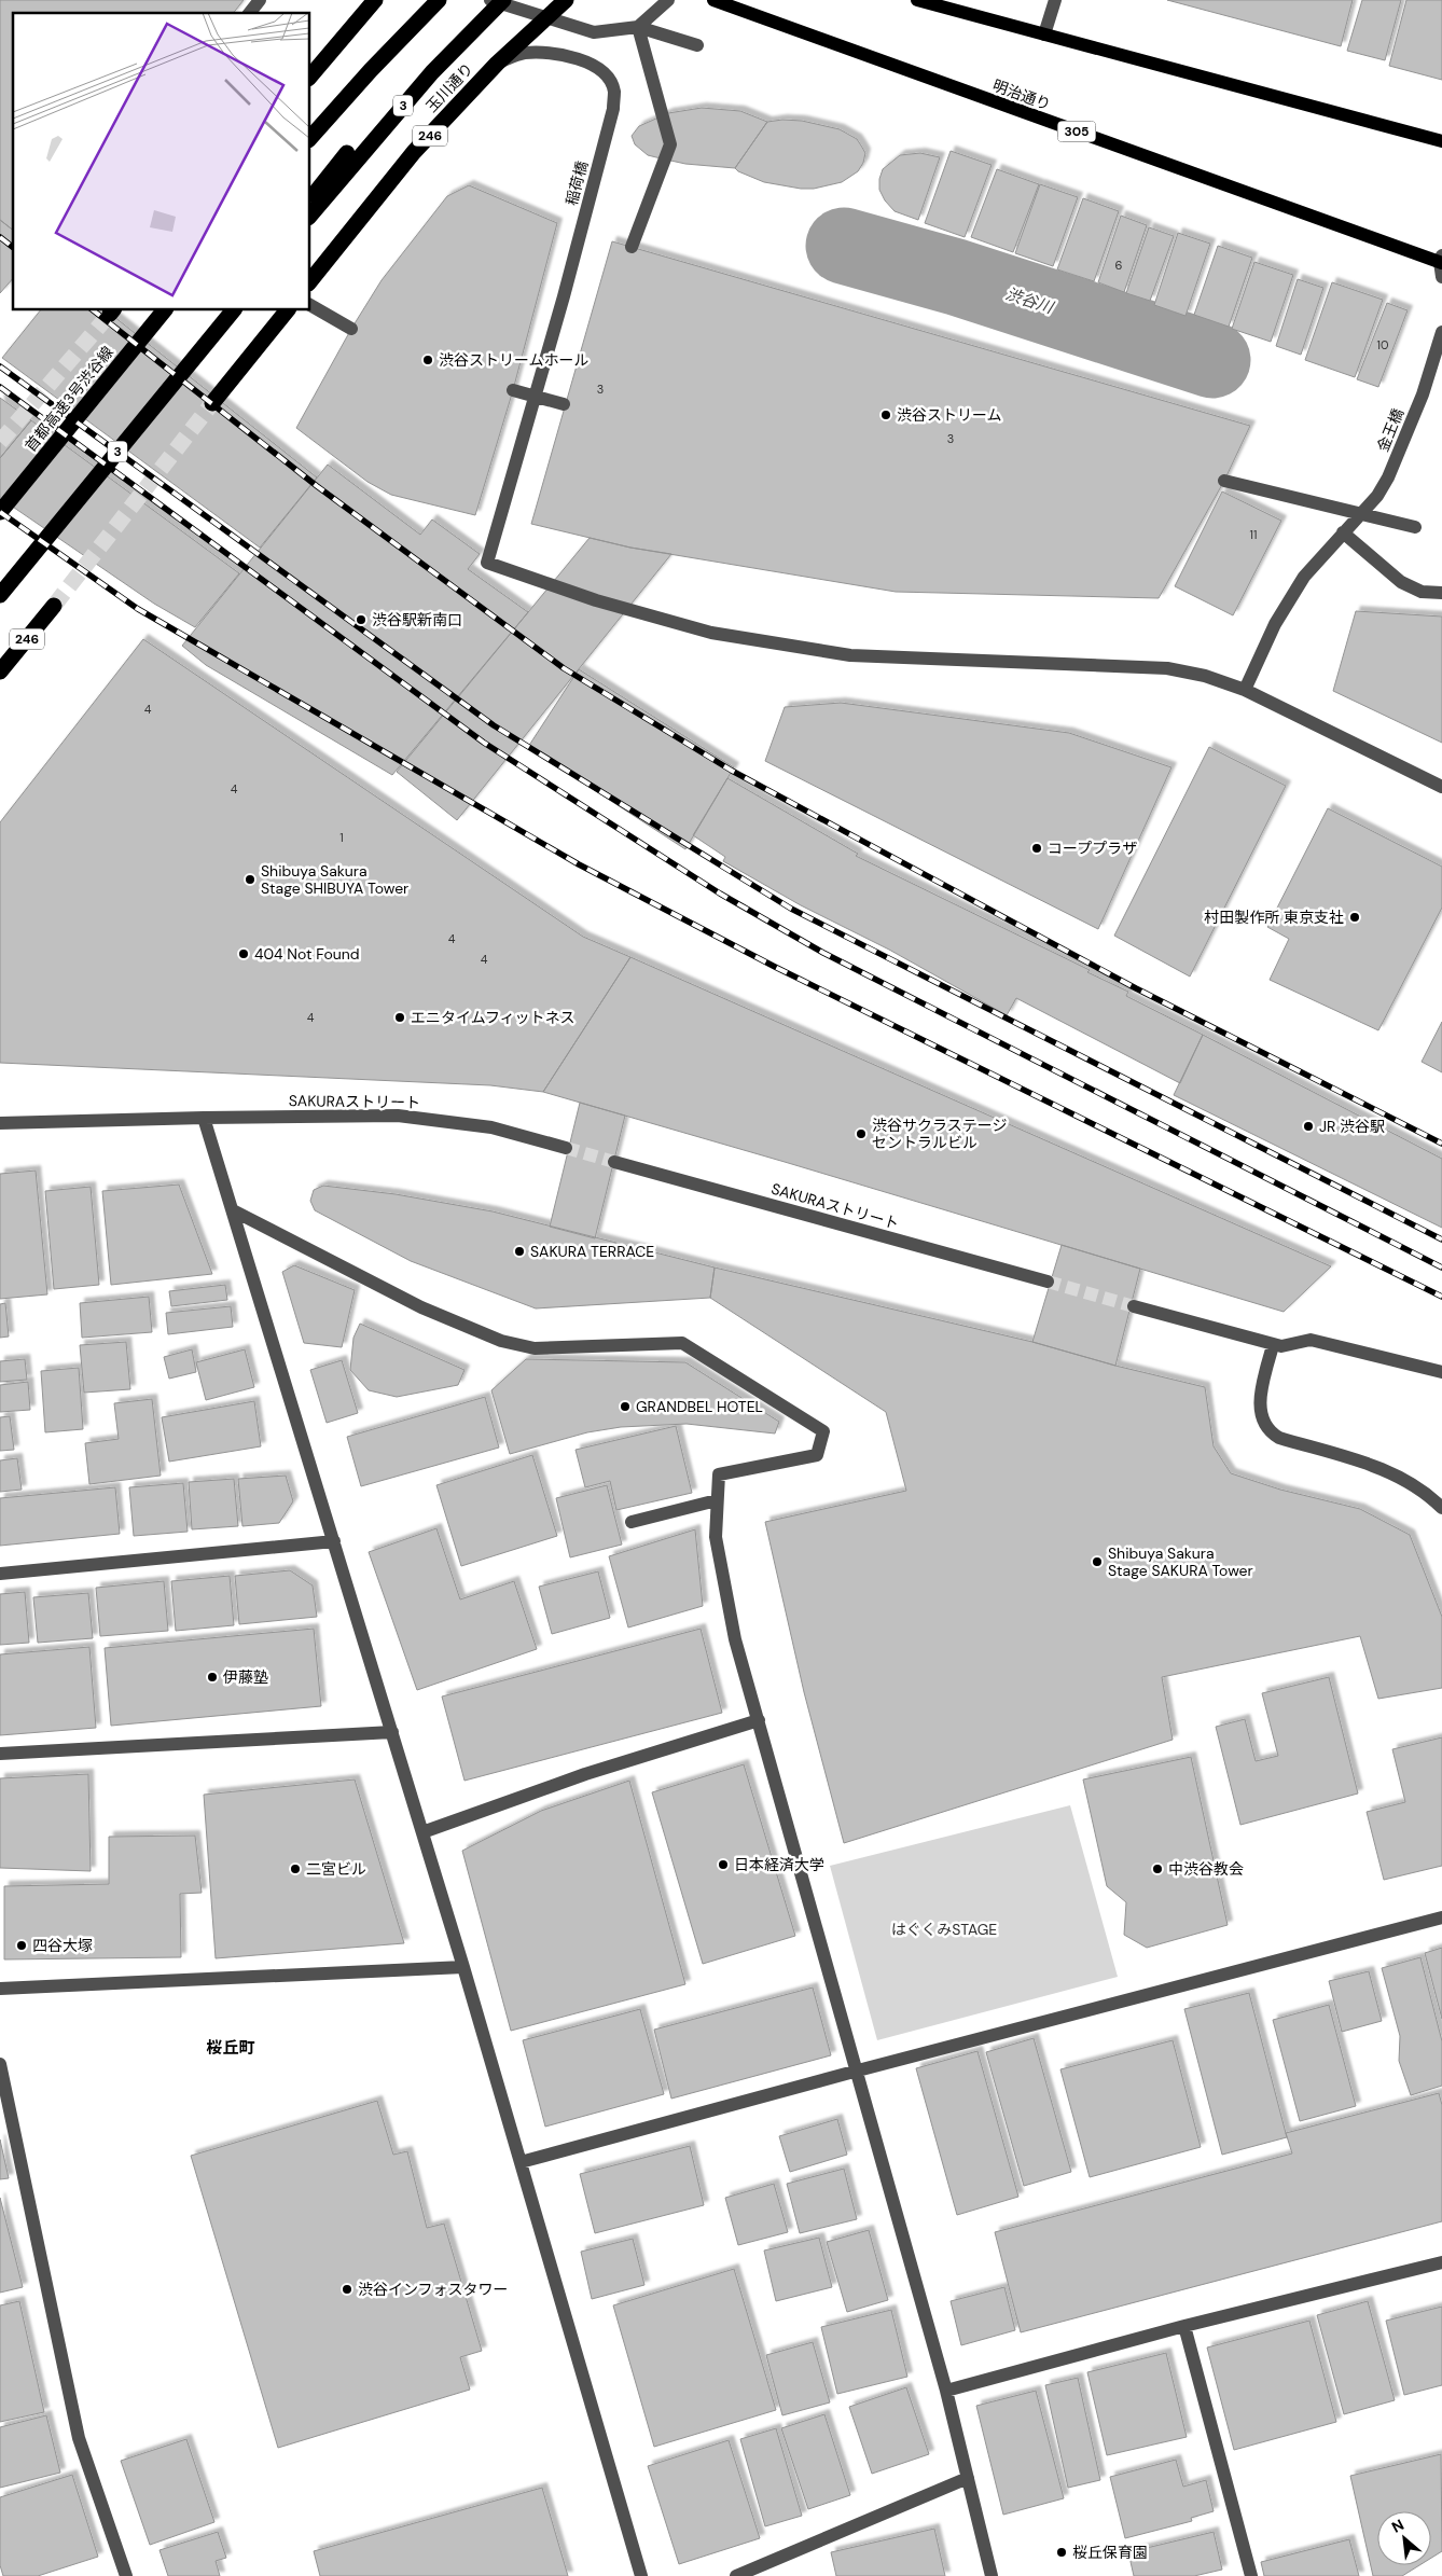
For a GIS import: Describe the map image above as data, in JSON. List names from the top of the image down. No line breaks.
{"streets":{"highway":["玉川通り","3","246","首都高速3号渋谷線"],"main road":["明治通り","305"],"street":["稲荷橋","金王橋","SAKURAストリート"]},"crossings":[["玉川通り","稲荷橋"],["稲荷橋","金王橋"]],"districts":["桜丘町"],"water":["渋谷川"],"parks":["はぐくみSTAGE"],"places":["渋谷ストリームホール","渋谷ストリーム","渋谷駅新南口","コーププラザ","Shibuya Sakura Stage SHIBUYA Tower","村田製作所 東京支社","404 Not Found","エニタイムフィットネス","JR 渋谷駅","渋谷サクラステージ セントラルビル","SAKURA TERRACE","GRANDBEL HOTEL","Shibuya Sakura Stage SAKURA Tower","伊藤塾","日本経済大学","二宮ビル","中渋谷教会","四谷大塚","渋谷インフォスタワー","桜丘保育園"],"house_numbers":["6","10","3","3","11","4","4","1","4","4","4"],"north":"top left"}
